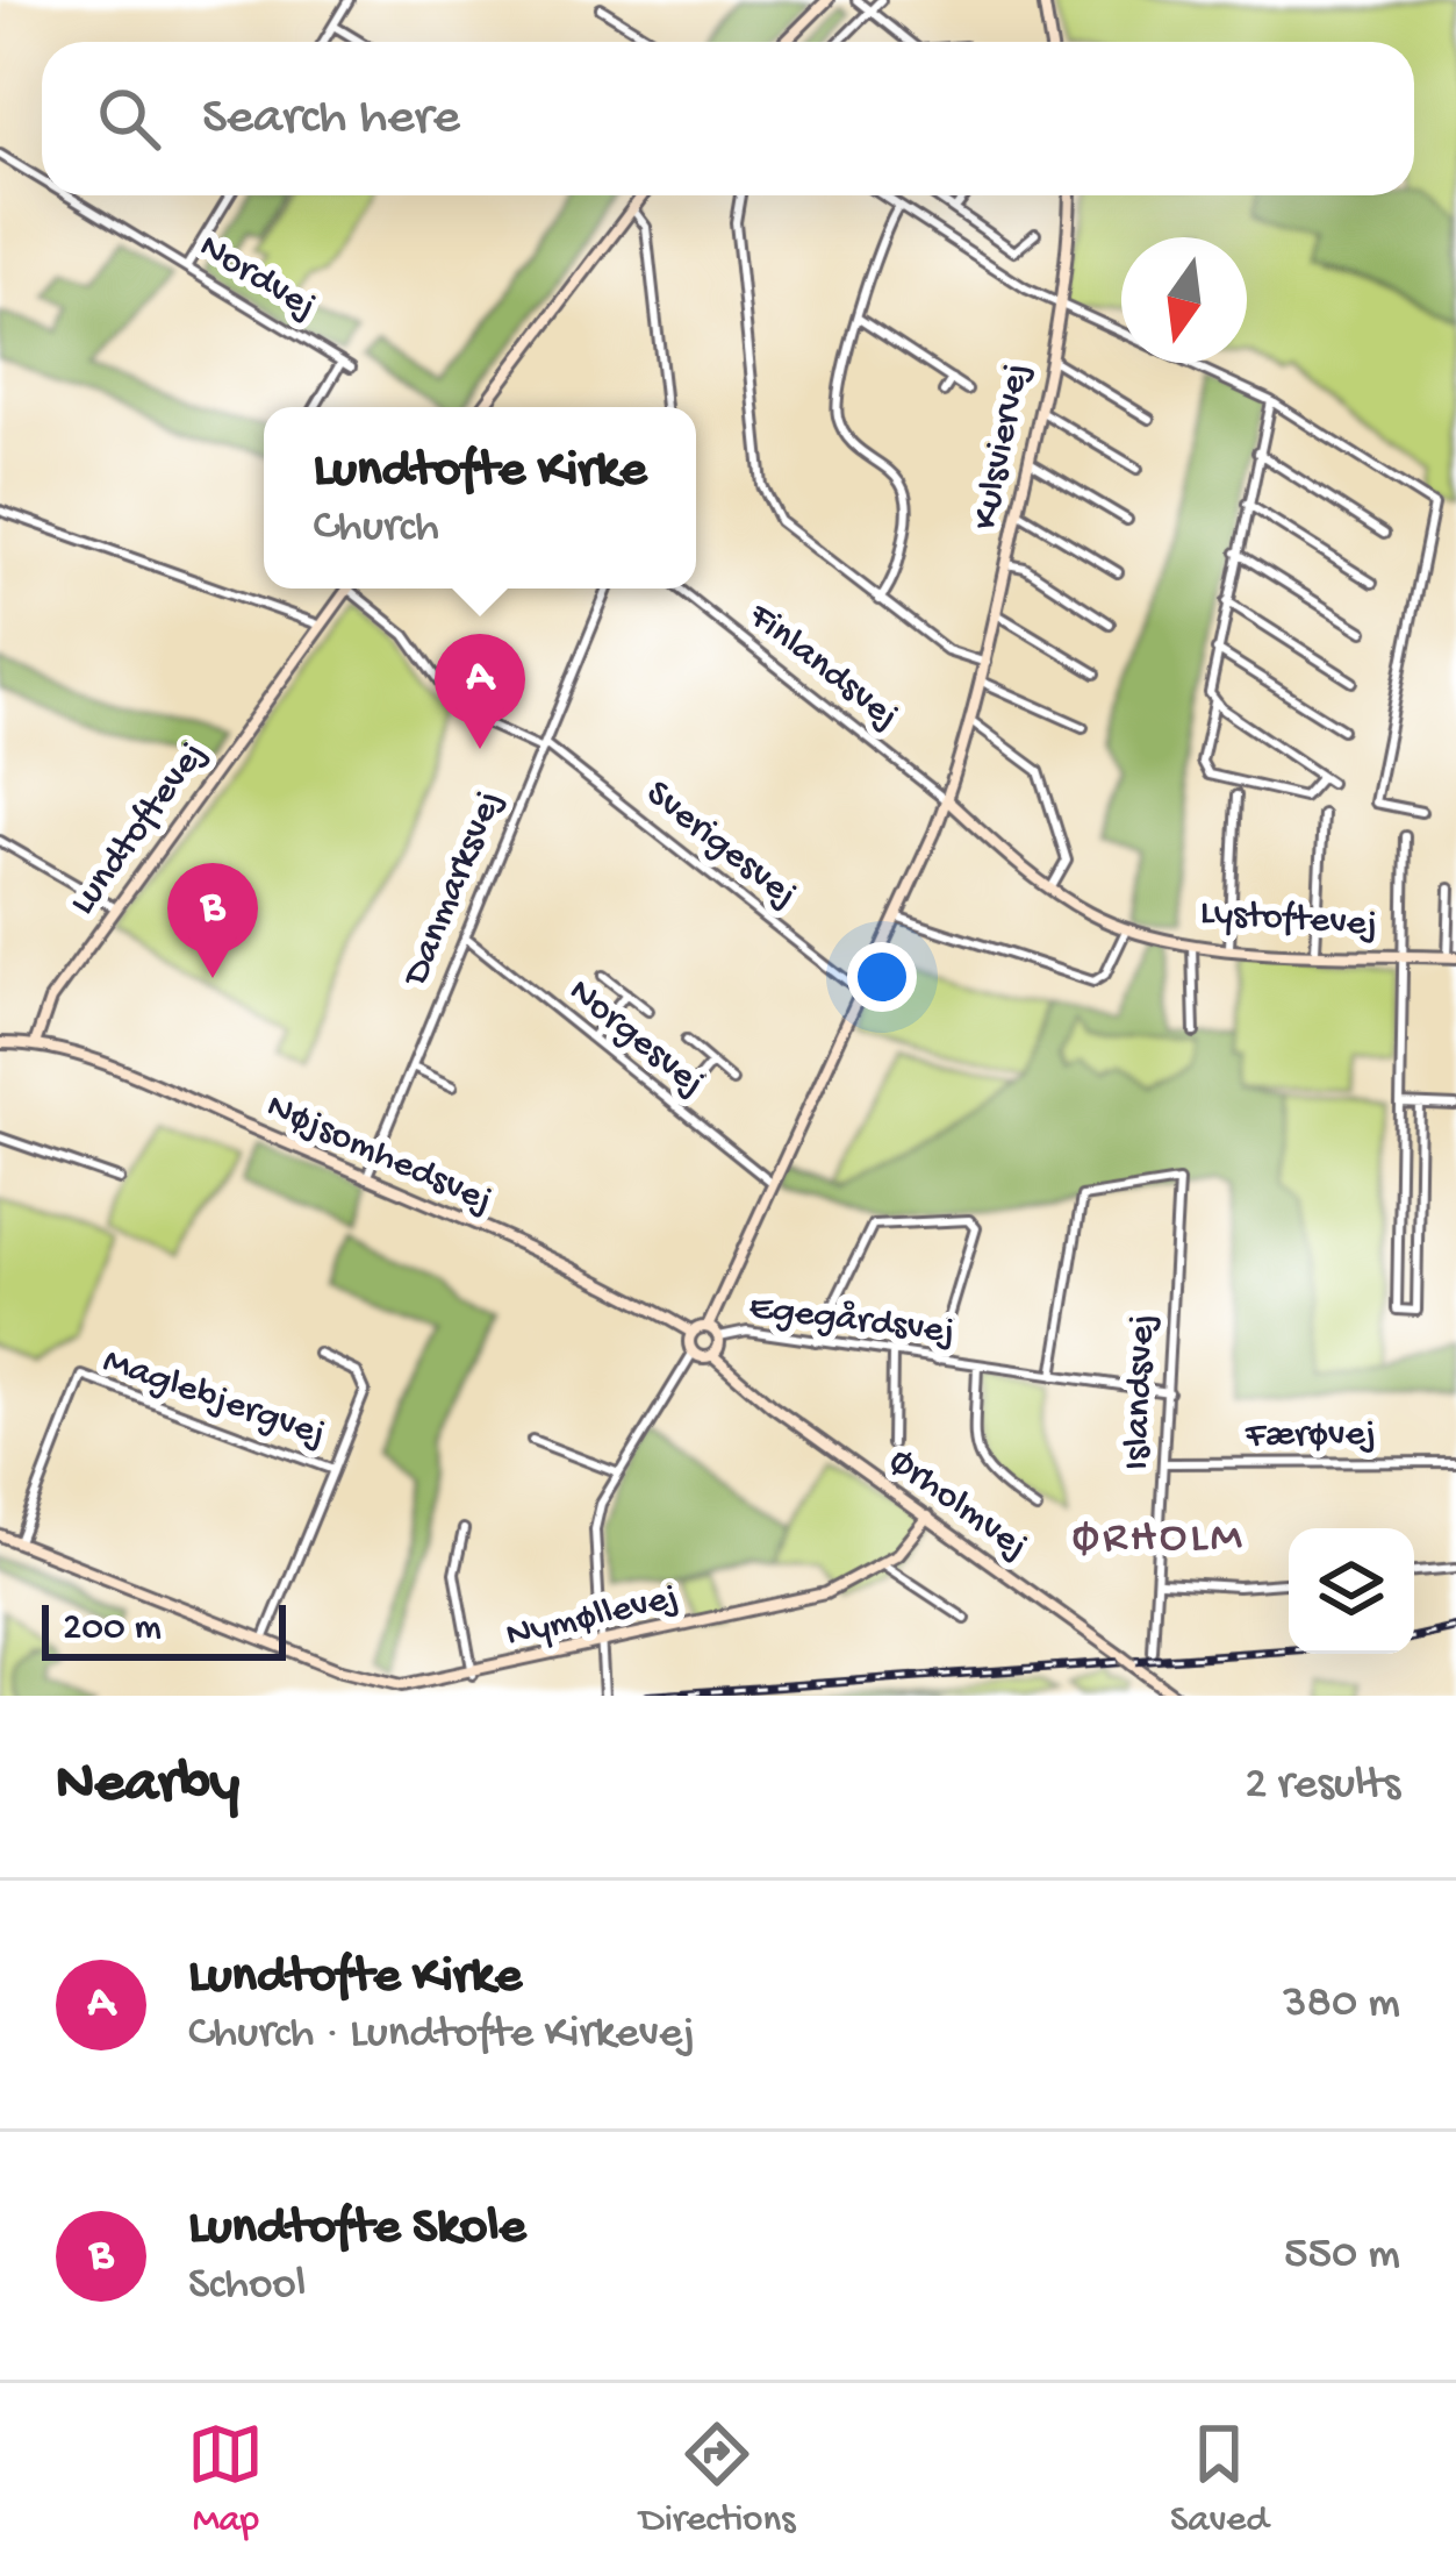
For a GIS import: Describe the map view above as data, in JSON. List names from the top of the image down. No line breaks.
{"streets":{"street":["Nordvej","Kulsviervej","Finlandsvej","Lundtoftevej","Sverigesvej","Danmarksvej","Lystoftevej","Norgesvej","Nøjsomhedsvej","Egegårdsvej","Islandsvej","Maglebjergvej","Færøvej","Ørholmvej","Nymøllevej"]},"crossings":[["Kulsviervej","Finlandsvej"],["Kulsviervej","Sverigesvej"],["Kulsviervej","Lystoftevej"],["Kulsviervej","Norgesvej"],["Finlandsvej","Lystoftevej"],["Lundtoftevej","Nøjsomhedsvej"],["Sverigesvej","Danmarksvej"],["Danmarksvej","Norgesvej"],["Danmarksvej","Nøjsomhedsvej"],["Egegårdsvej","Islandsvej"],["Islandsvej","Færøvej"],["Maglebjergvej","Nymøllevej"],["Ørholmvej","Nymøllevej"]],"districts":["ØRHOLM"],"scale_bar":"200 m","north":"bottom","page":{"search":"Search here","popup":["Lundtofte Kirke","Church"],"pins":["A","B"],"scale":"200 m","heading":["Nearby","2 results"],"list":[{"mark":"A","name":"Lundtofte Kirke","note":"Church · Lundtofte Kirkevej","value":"380 m"},{"mark":"B","name":"Lundtofte Skole","note":"School","value":"550 m"}],"nav":["Map","Directions","Saved"]}}
